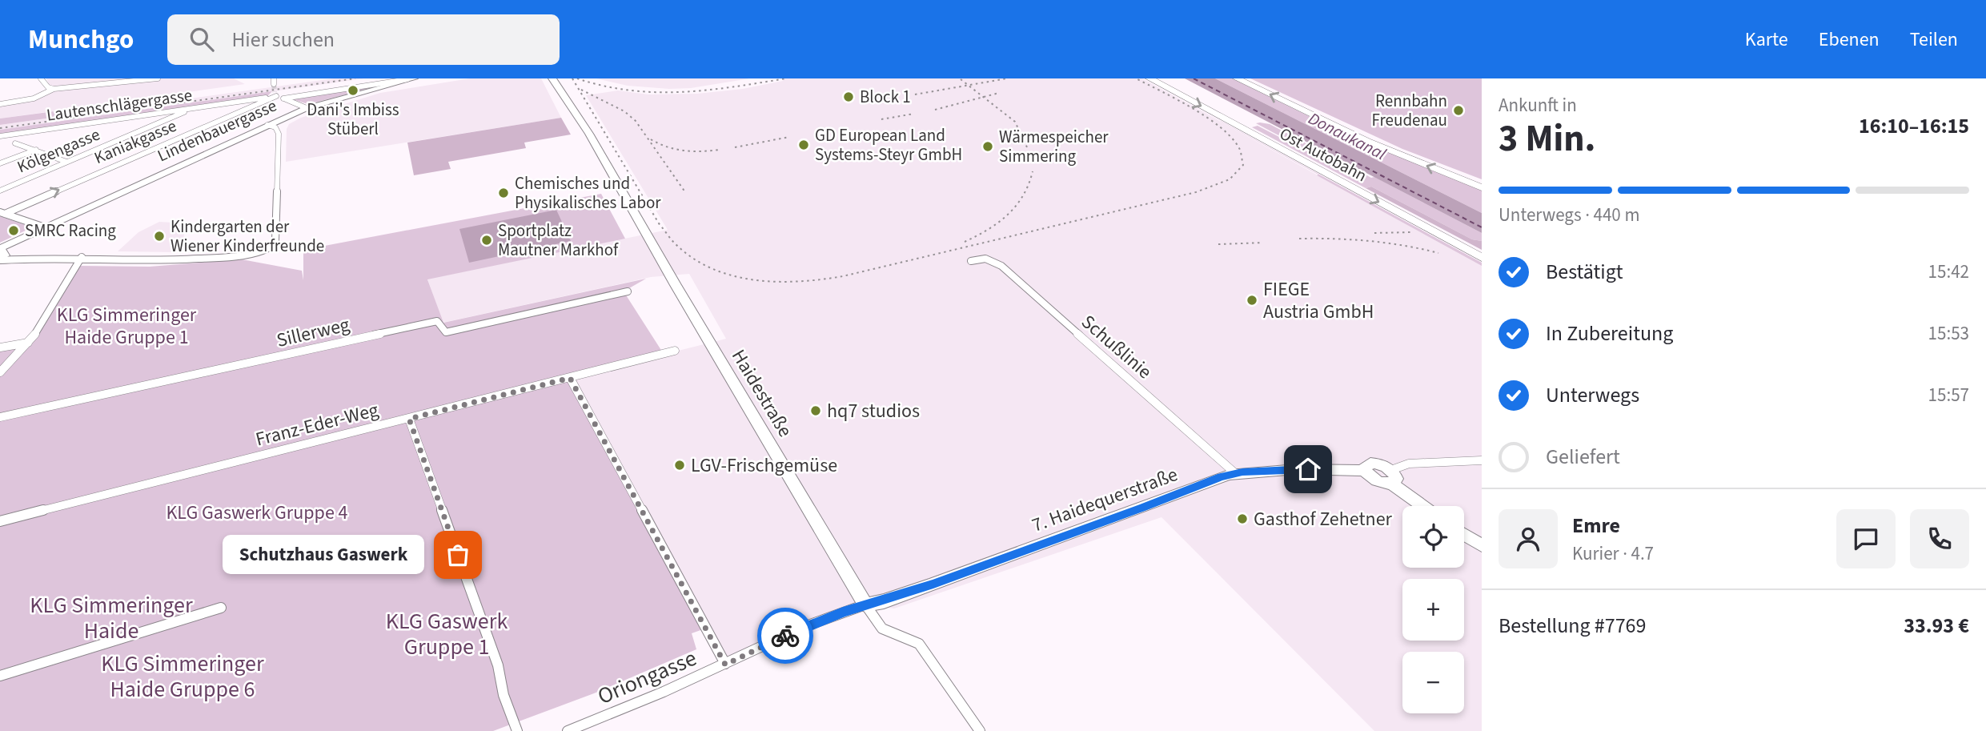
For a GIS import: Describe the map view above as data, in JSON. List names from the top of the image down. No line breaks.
{"streets":{"highway":["Ost Autobahn"],"main road":["Lindenbauergasse","Haidestraße","7. Haidequerstraße"],"street":["Lautenschlägergasse","Kaniakgasse","Kölgengasse","Sillerweg","Schußlinie","Franz-Eder-Weg","Oriongasse"]},"crossings":[["Lautenschlägergasse","Kaniakgasse"],["Lautenschlägergasse","Kölgengasse"],["Schußlinie","7. Haidequerstraße"],["Haidestraße","7. Haidequerstraße"],["Haidestraße","Oriongasse"],["7. Haidequerstraße","Oriongasse"]],"water":["Donaukanal"],"parks":["KLG Simmeringer Haide Gruppe 1","KLG Gaswerk Gruppe 4","KLG Simmeringer Haide","KLG Gaswerk Gruppe 1","KLG Simmeringer Haide Gruppe 6"],"places":["Dani's Imbiss Stüberl","Block 1","Rennbahn Freudenau","GD European Land Systems-Steyr GmbH","Wärmespeicher Simmering","Chemisches und Physikalisches Labor","SMRC Racing","Kindergarten der Wiener Kinderfreunde","Sportplatz Mautner Markhof","FIEGE Austria GmbH","hq7 studios","LGV-Frischgemüse","Gasthof Zehetner","Schutzhaus Gaswerk"],"page":{"header":"Munchgo","search":"Hier suchen","nav":["Karte","Ebenen","Teilen"],"heading":["3 Min.","Ankunft in","16:10–16:15"],"panel":["Emre","Kurier · 4.7","Bestellung #7769","33.93 €"],"bar":"Unterwegs · 440 m","list":[["Bestätigt","15:42"],["In Zubereitung","15:53"],["Unterwegs","15:57"],"Geliefert"],"map_buttons":["+","−"],"bubble":"Schutzhaus Gaswerk"}}
